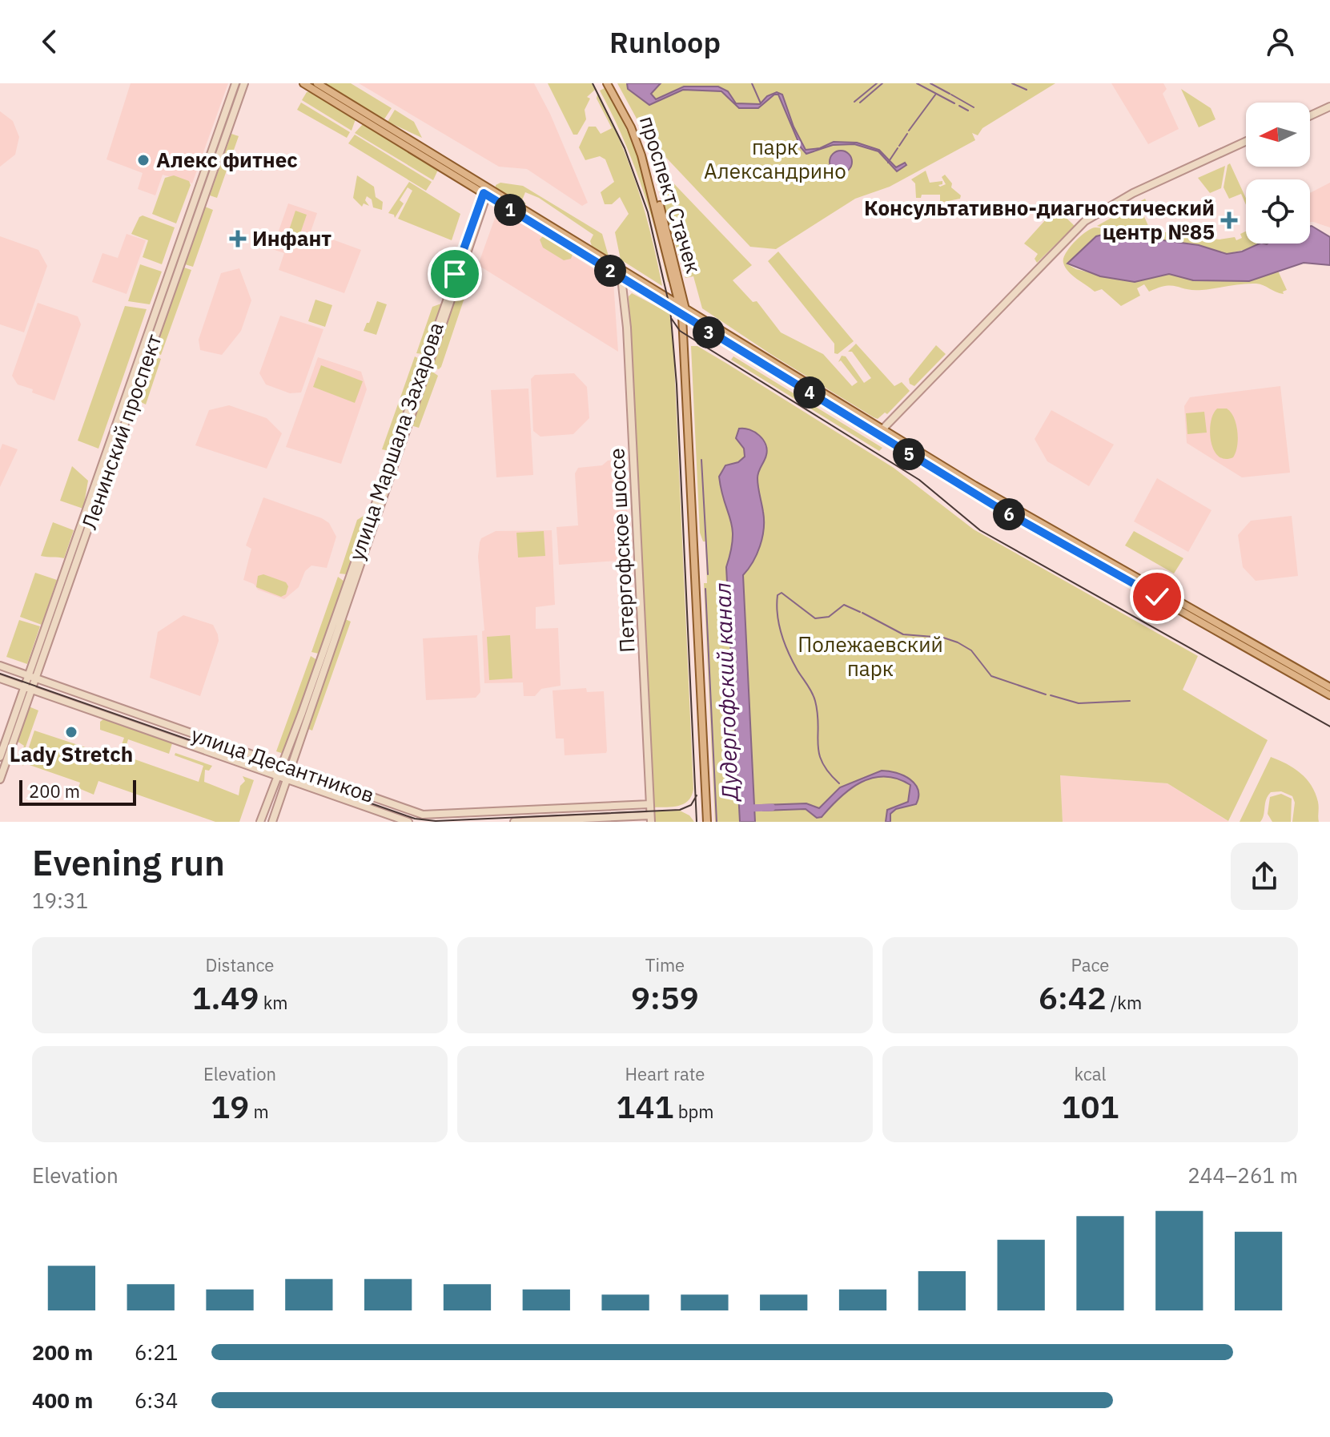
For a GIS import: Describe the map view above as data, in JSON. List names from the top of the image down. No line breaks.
{"streets":{"main road":["проспект Стачек"],"street":["Ленинский проспект","улица Маршала Захарова","Петергофское шоссе","улица Десантников"]},"crossings":[["Ленинский проспект","улица Десантников"],["улица Маршала Захарова","улица Десантников"],["Петергофское шоссе","улица Десантников"]],"water":["Дудергофский канал"],"parks":["парк Александрино","Полежаевский парк"],"places":{"other":["Алекс фитнес","Lady Stretch"],"health":["Консультативно-диагностический центр №85","Инфант"]},"scale_bar":"200 m","north":"left","page":{"header":"Runloop","pins":["1","2","3","4","5","6"],"scale":"200 m","heading":["Evening run","19:31"],"stats":[["Distance","1.49 km"],["Time","9:59"],["Pace","6:42 /km"],["Elevation","19 m"],["Heart rate","141 bpm"],["kcal","101"]],"chart":["Elevation","244–261 m"],"list":[{"name":"200 m","note":"6:21"},{"name":"400 m","note":"6:34"}]}}
